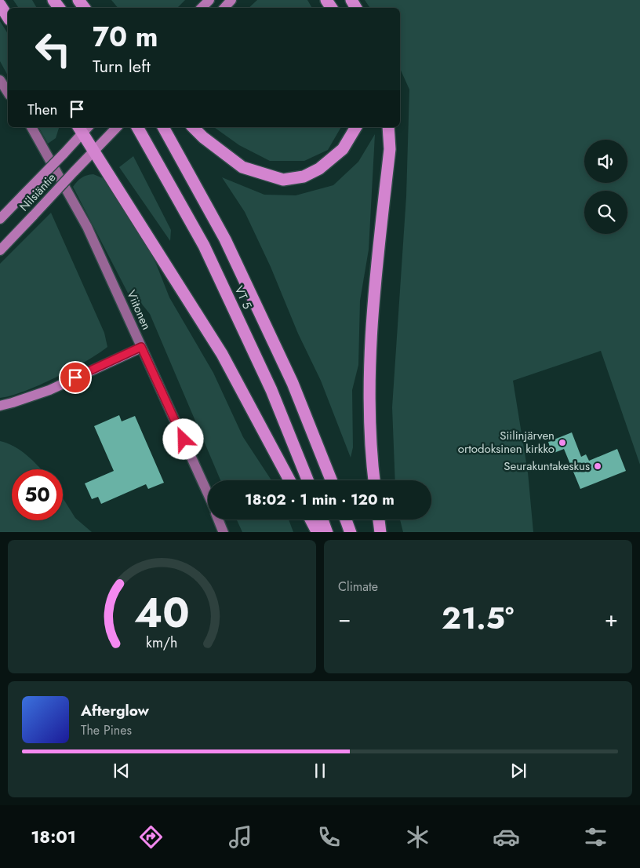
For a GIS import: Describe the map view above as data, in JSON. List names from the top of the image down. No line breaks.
{"streets":{"highway":["VT 5"],"main road":["Nilsiäntie","Viitonen"]},"places":["Siilinjärven ortodoksinen kirkko","Seurakuntakeskus"],"page":{"turn":["70 m","Turn left"],"then":"Then","limit":"50","trip":"18:02 · 1 min · 120 m","tile":"Climate","heat":["−","21.5°","+"],"song":["Afterglow","The Pines"],"tabs":"18:01","gauge":["40","km/h"]}}
